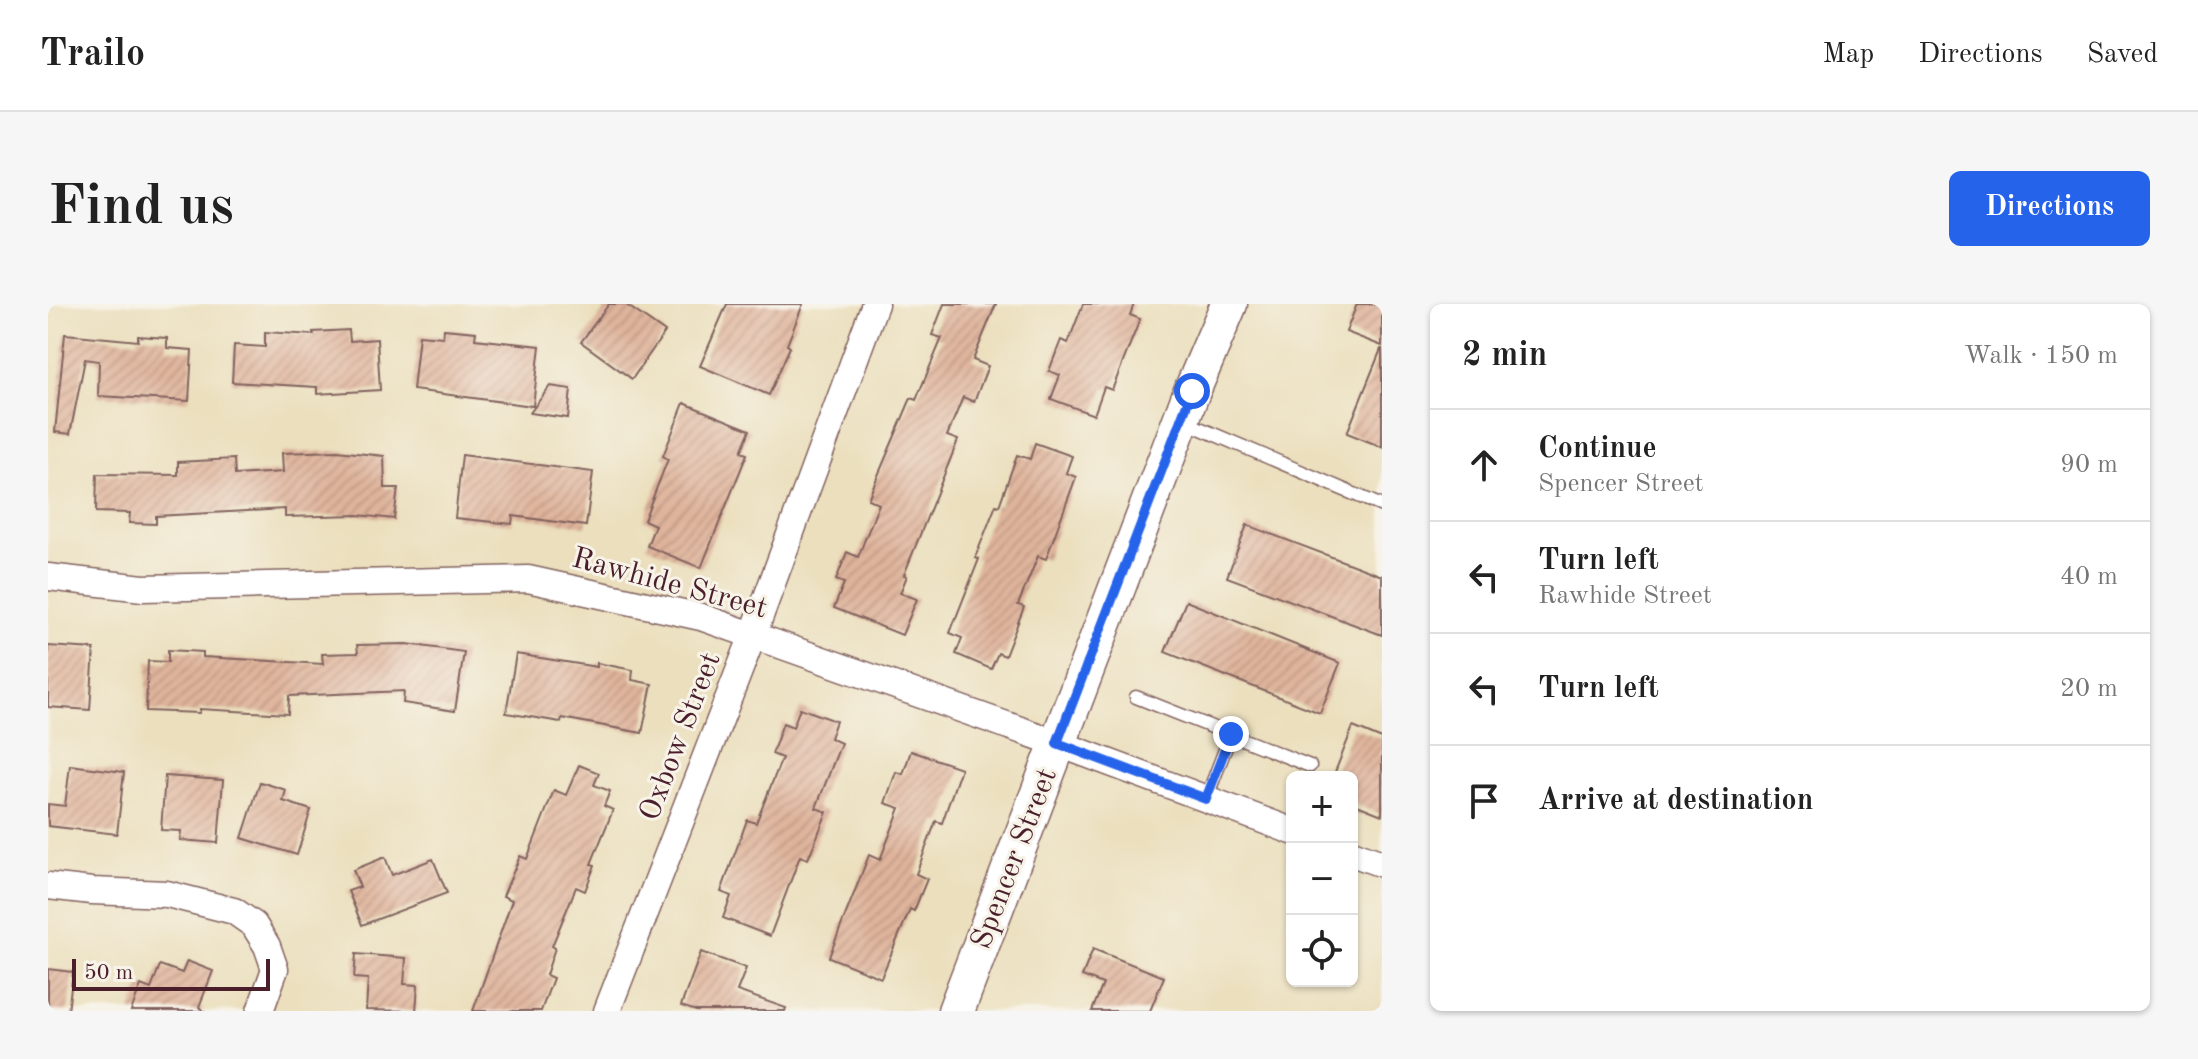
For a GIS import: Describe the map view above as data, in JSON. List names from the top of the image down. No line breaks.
{"streets":{"street":["Rawhide Street","Oxbow Street","Spencer Street"]},"crossings":[["Rawhide Street","Oxbow Street"],["Rawhide Street","Spencer Street"]],"scale_bar":"50 m","page":{"header":"Trailo","nav":["Map","Directions","Saved"],"buttons":"Directions","title":"Find us","heading":["2 min","Walk · 150 m"],"list":[["Continue","Spencer Street","90 m"],["Turn left","Rawhide Street","40 m"],["Turn left","20 m"],"Arrive at destination"],"map_buttons":["+","−"],"scale":"50 m"}}
